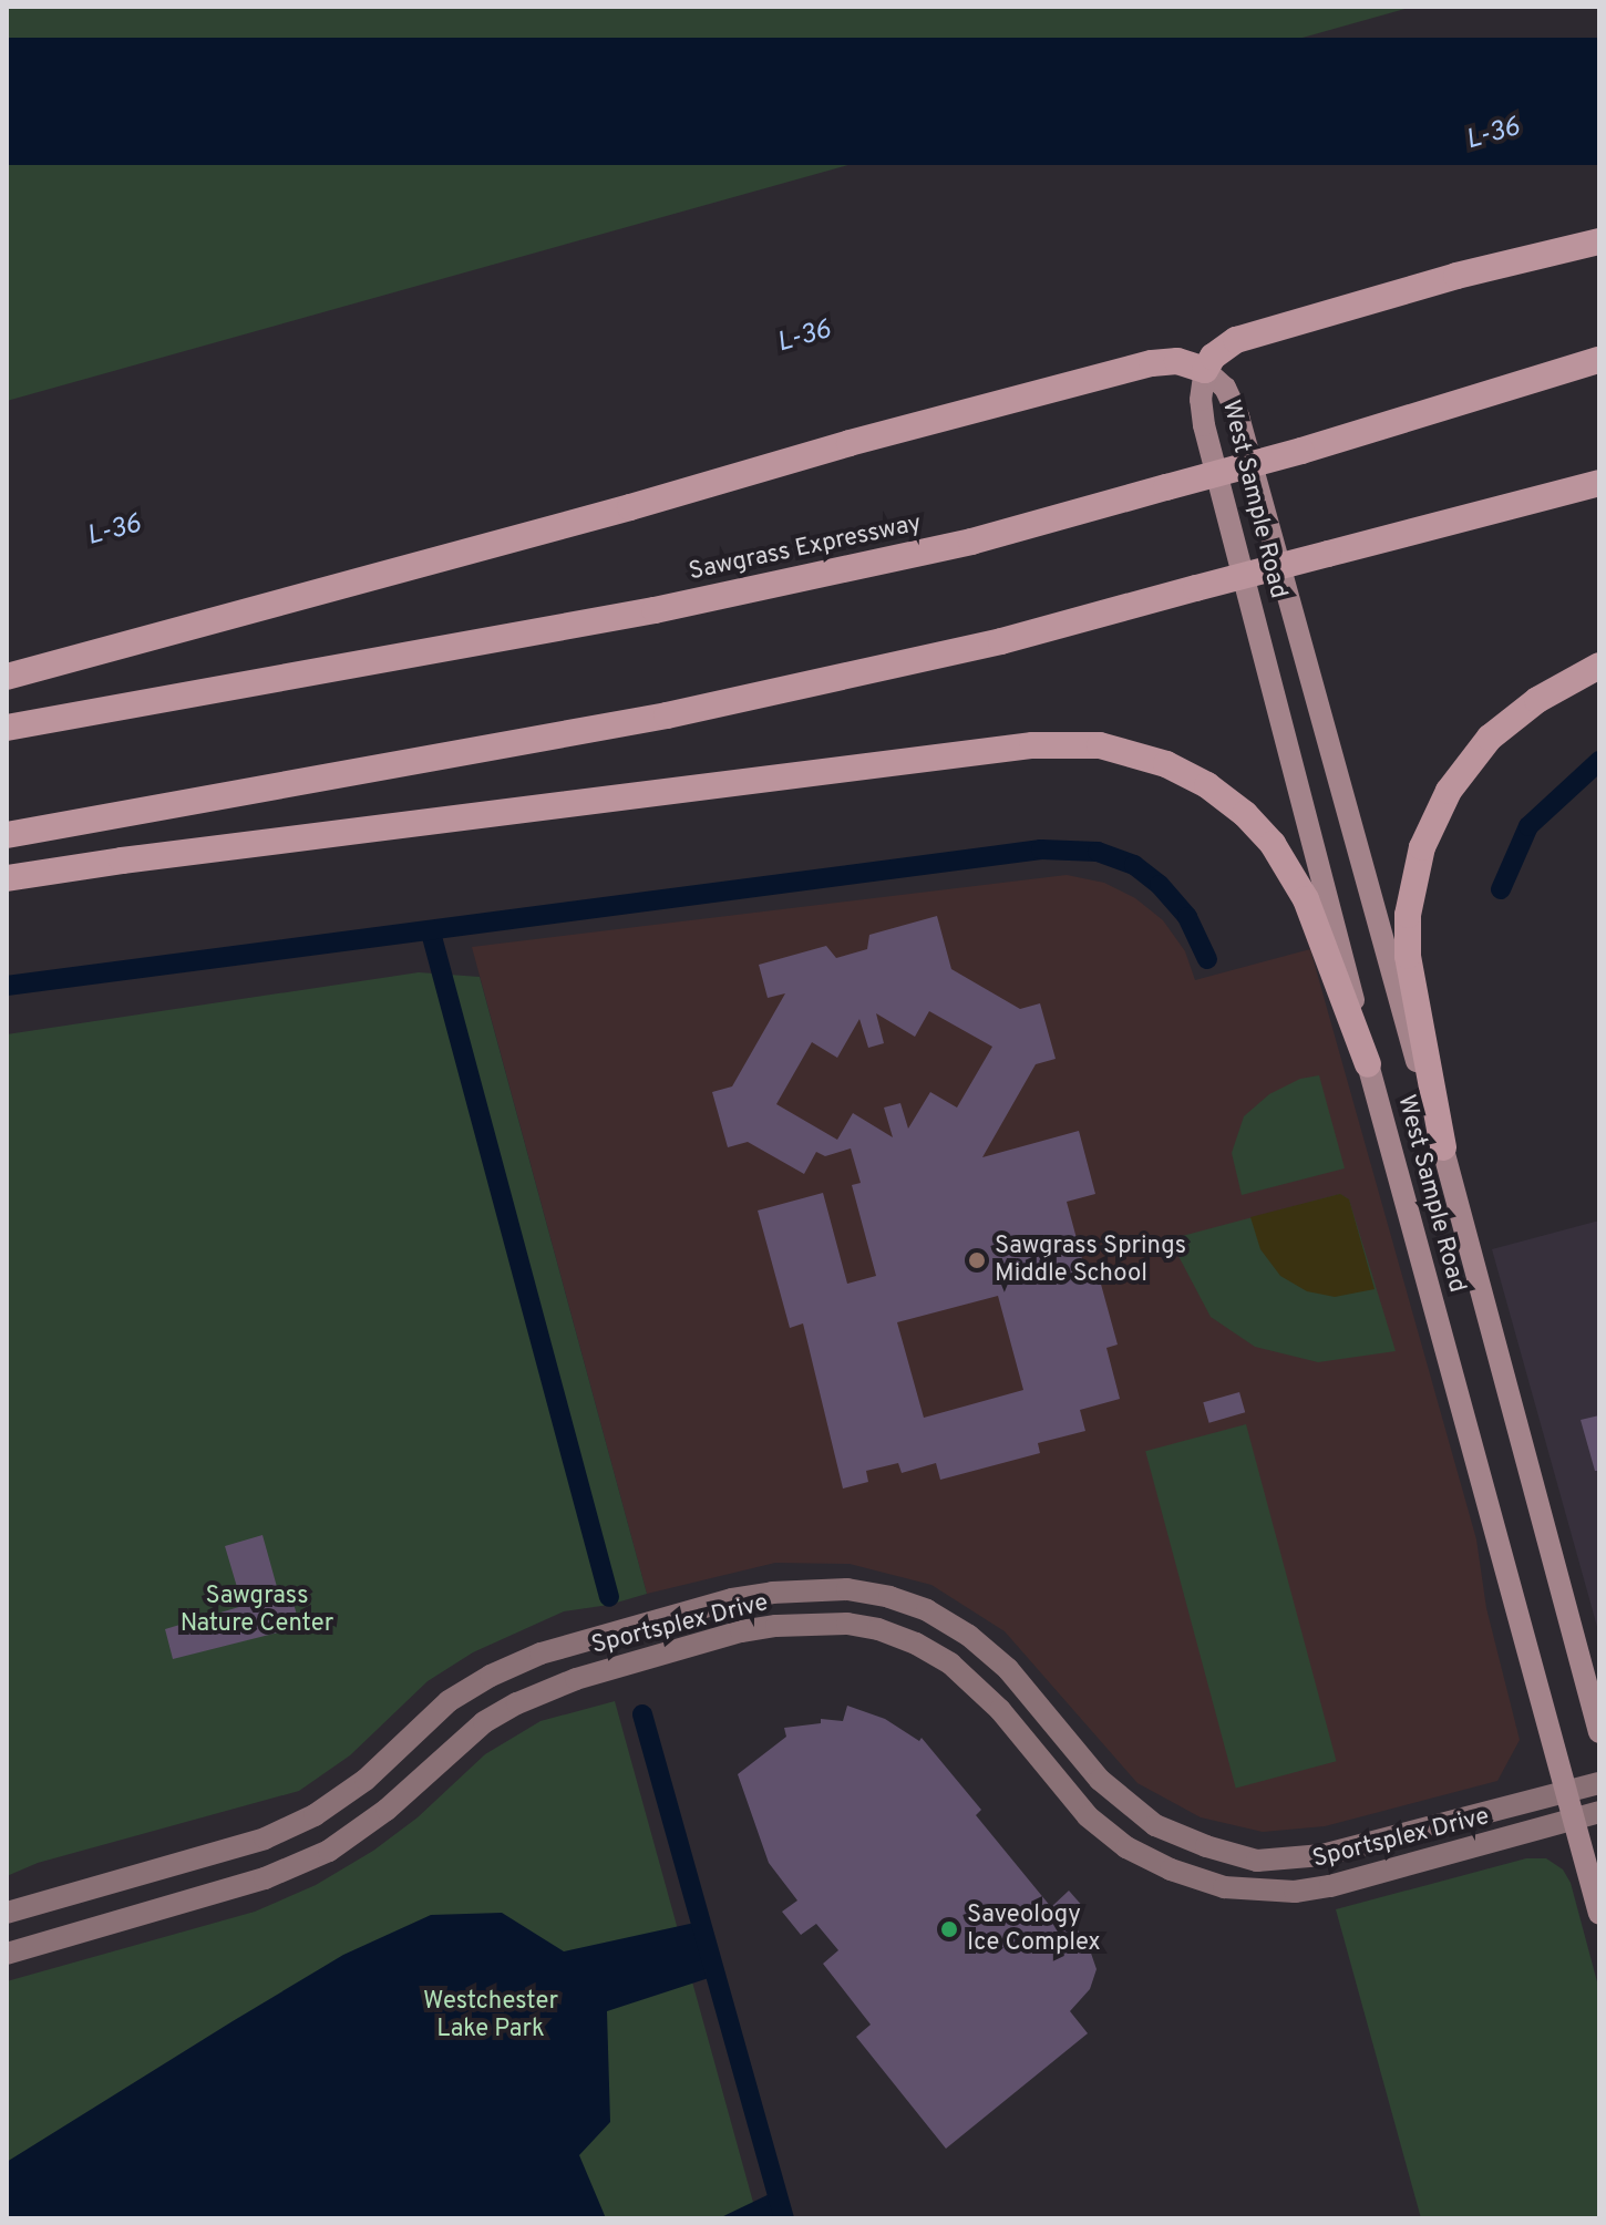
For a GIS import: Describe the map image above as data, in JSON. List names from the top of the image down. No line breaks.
{"streets":{"highway":["Sawgrass Expressway"],"main road":["West Sample Road"],"street":["Sportsplex Drive"]},"crossings":[["West Sample Road","Sportsplex Drive"]],"water":["L-36"],"parks":["Sawgrass Nature Center","Westchester Lake Park"],"places":["Sawgrass Springs Middle School","Saveology Ice Complex"]}
